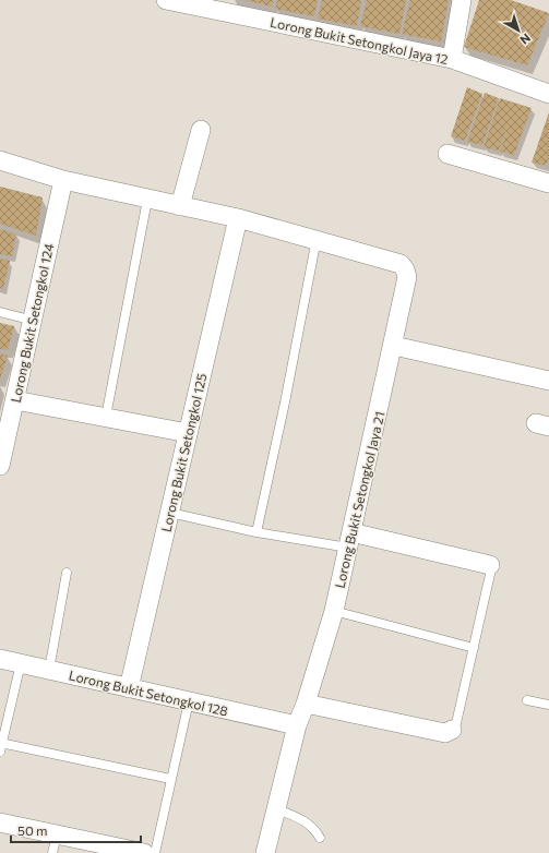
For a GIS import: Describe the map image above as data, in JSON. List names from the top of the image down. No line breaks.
{"streets":{"street":["Lorong Bukit Setongkol Jaya 12","Lorong Bukit Setongkol 124","Lorong Bukit Setongkol 125","Lorong Bukit Setongkol Jaya 21","Lorong Bukit Setongkol 128"]},"crossings":[["Lorong Bukit Setongkol 125","Lorong Bukit Setongkol 128"],["Lorong Bukit Setongkol Jaya 21","Lorong Bukit Setongkol 128"]],"scale_bar":"50 m","north":"bottom right"}
